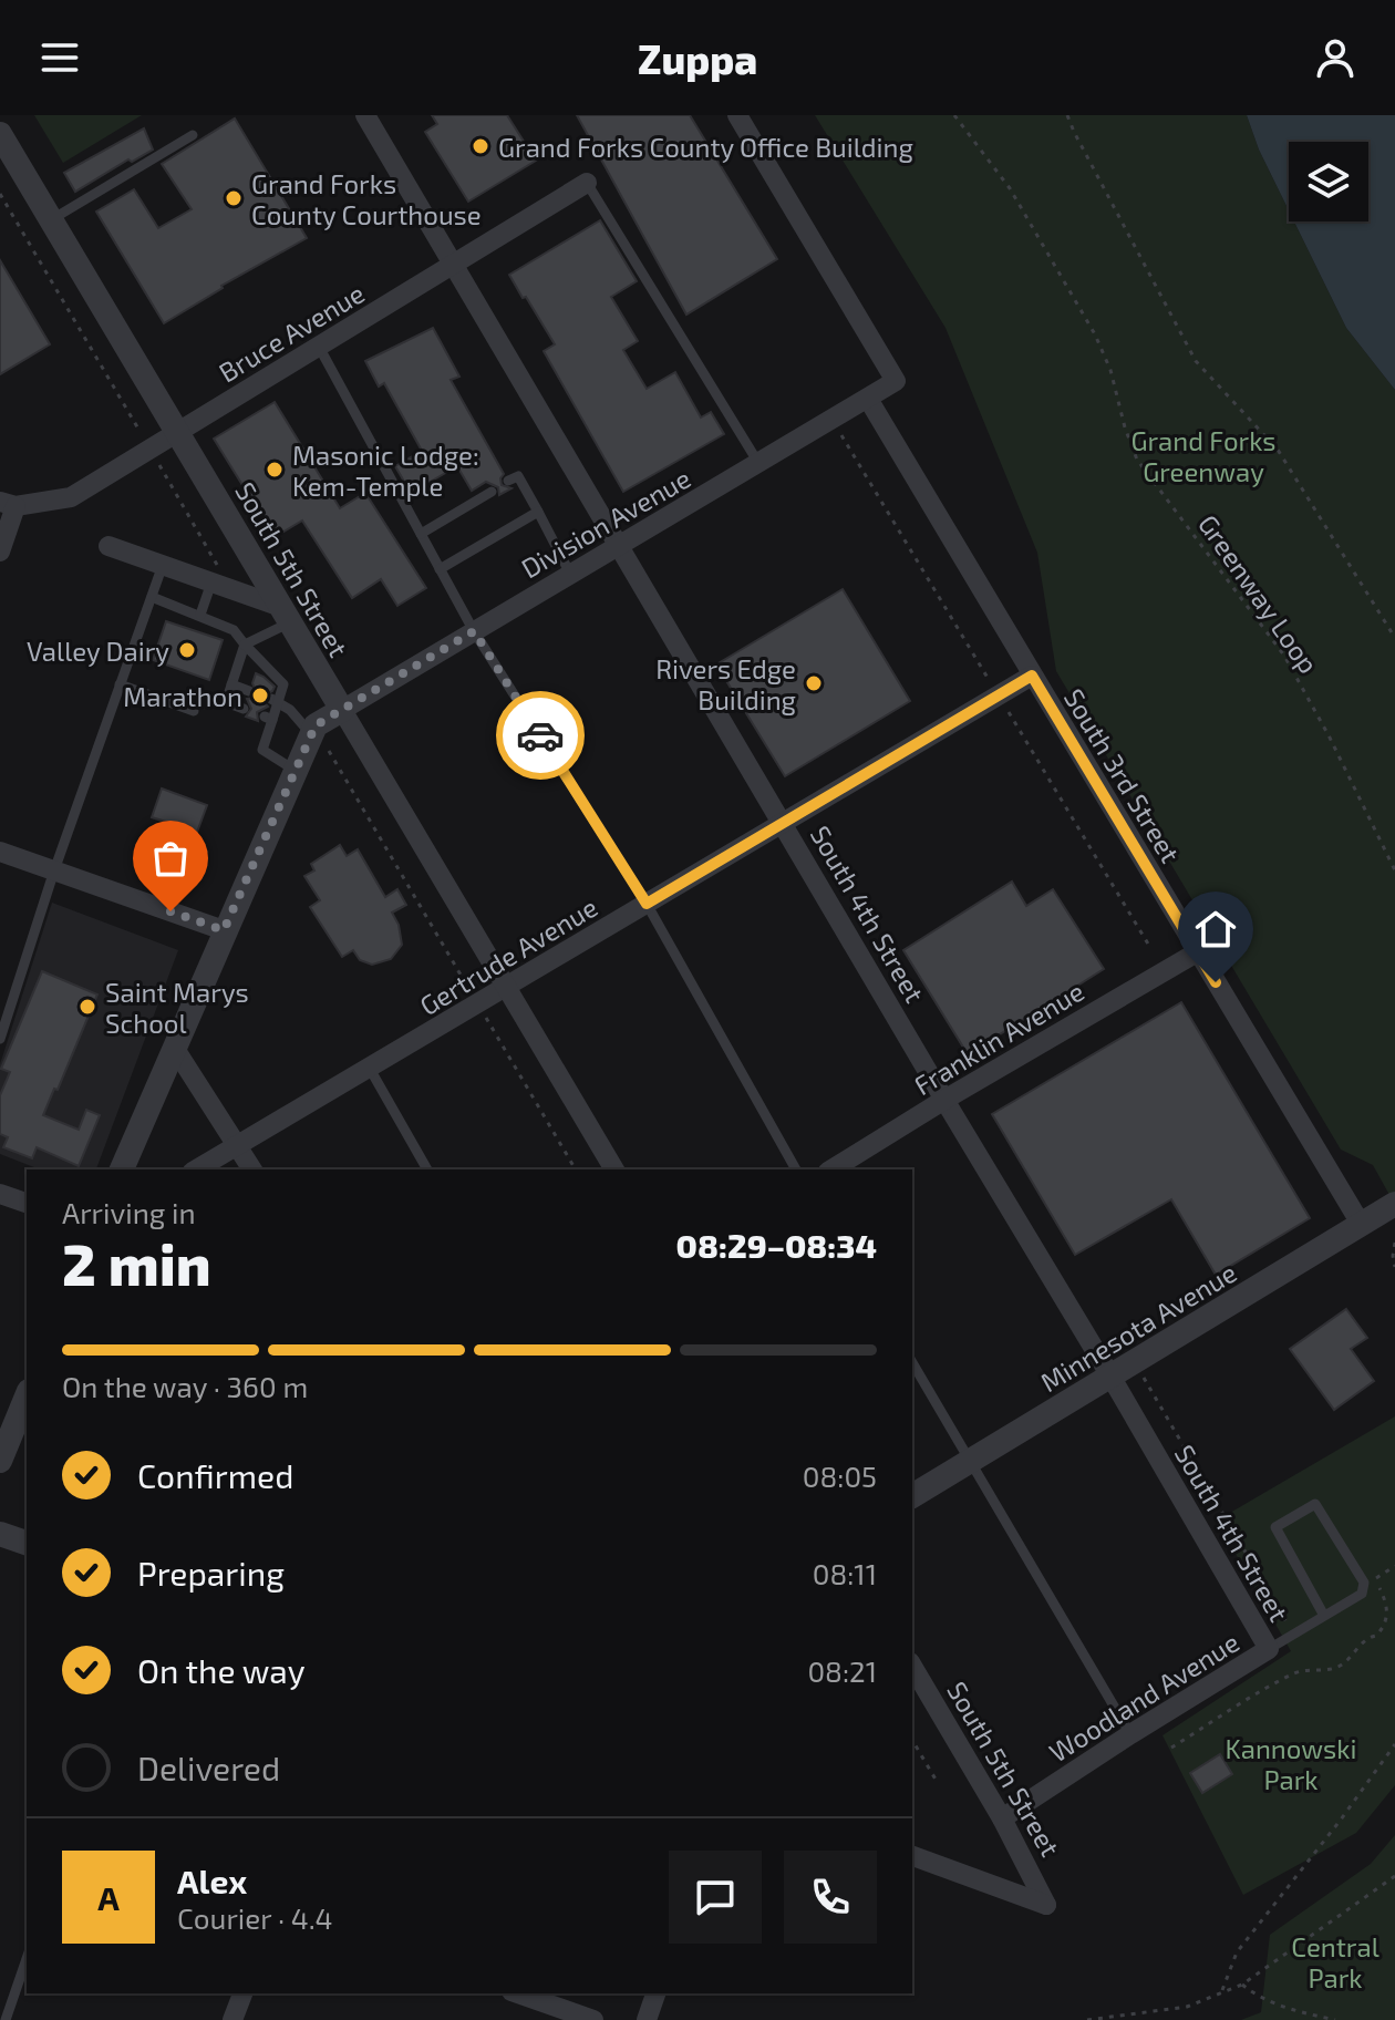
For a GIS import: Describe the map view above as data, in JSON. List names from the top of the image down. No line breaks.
{"streets":{"street":["Bruce Avenue","Division Avenue","South 5th Street","South 3rd Street","South 4th Street","Gertrude Avenue","Franklin Avenue","Minnesota Avenue","Woodland Avenue"],"path":["Greenway Loop"]},"crossings":[["Bruce Avenue","South 5th Street"],["Bruce Avenue","South 4th Street"],["Division Avenue","South 5th Street"],["Division Avenue","South 3rd Street"],["Division Avenue","South 4th Street"],["South 5th Street","Gertrude Avenue"],["South 5th Street","Woodland Avenue"],["South 3rd Street","Gertrude Avenue"],["South 3rd Street","Franklin Avenue"],["South 3rd Street","Minnesota Avenue"],["South 4th Street","Gertrude Avenue"],["South 4th Street","Franklin Avenue"],["South 4th Street","Minnesota Avenue"],["South 4th Street","Woodland Avenue"]],"parks":["Grand Forks Greenway","Kannowski Park","Central Park"],"places":["Grand Forks County Office Building","Grand Forks County Courthouse","Masonic Lodge: Kem-Temple","Valley Dairy","Rivers Edge Building","Marathon","Saint Marys School"],"page":{"header":"Zuppa","heading":["2 min","Arriving in","08:29–08:34"],"panel":["Alex","Courier · 4.4"],"bar":"On the way · 360 m","list":[["Confirmed","08:05"],["Preparing","08:11"],["On the way","08:21"],"Delivered"],"round":"A"}}
